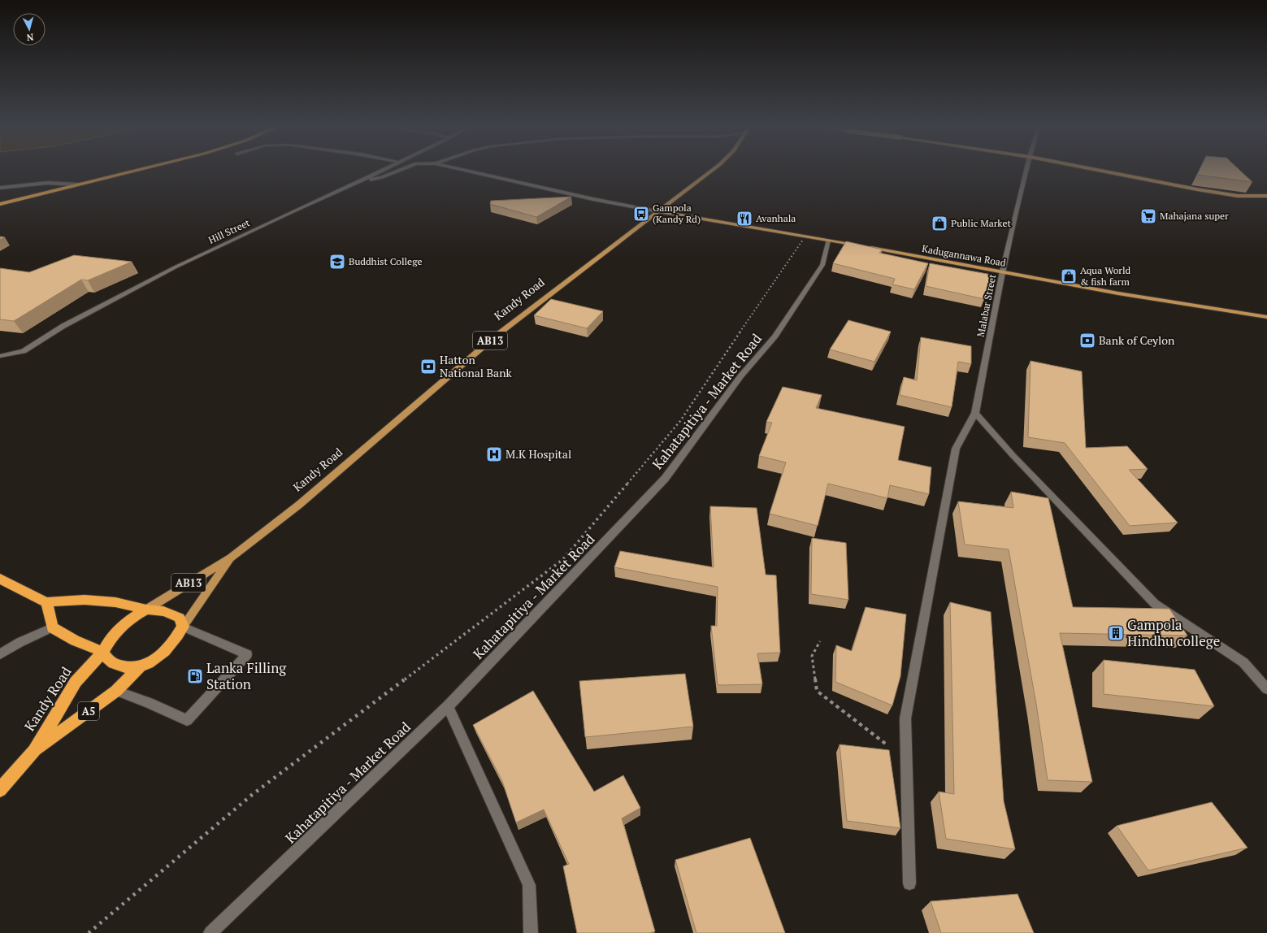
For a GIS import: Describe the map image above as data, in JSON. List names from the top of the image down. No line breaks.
{"streets":{"highway":["Kandy Road","A5"],"main road":["Kadugannawa Road","AB13"],"street":["Hill Street","Malabar Street","Kahatapitiya - Market Road"]},"crossings":[["Kadugannawa Road","Kandy Road"],["Kadugannawa Road","Malabar Street"],["Kadugannawa Road","Kahatapitiya - Market Road"]],"places":{"bus stop":["Gampola (Kandy Rd)"],"supermarket":["Mahajana super"],"restaurant":["Avanhala"],"shop":["Public Market","Aqua World & fish farm"],"school or university":["Buddhist College"],"bank":["Bank of Ceylon","Hatton National Bank"],"hospital":["M.K Hospital"],"building":["Gampola Hindhu college"],"fuel station":["Lanka Filling Station"]},"north":"bottom"}
